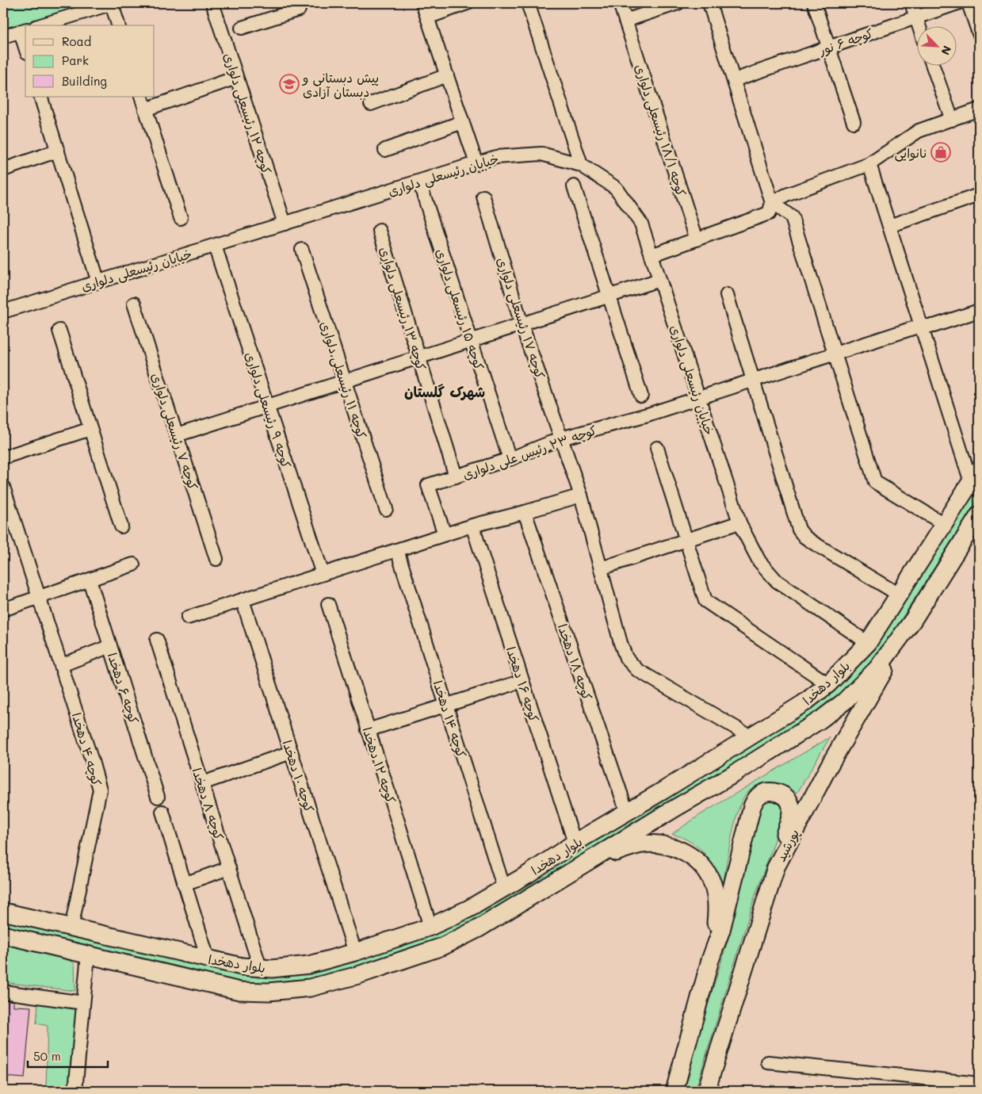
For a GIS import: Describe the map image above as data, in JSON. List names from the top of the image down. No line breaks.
{"streets":{"main road":["بلوار دهخدا","پورشید"],"street":["کوچه ۶ نور","کوچه ۱۲ رئیسعلی دلواری","کوچه ۱۸/۱ رئیسعلی دلواری","خیابان رئیسعلی دلواری","کوچه ۱۳ رئیسعلی دلواری","کوچه ۱۵ رئیسعلی دلواری","کوچه ۱۷ رئیسعلی دلواری","کوچه ۱۱ رئیسعلی دلواری","کوچه ۹ رئیسعلی دلواری","کوچه ۷ رئیسعلی دلواری","کوچه ۲۳ رئیس علی دلواری","کوچه ۱۸ دهخدا","کوچه ۱۶ دهخدا","کوچه ۶ دهخدا","کوچه ۱۴ دهخدا","کوچه ۴ دهخدا","کوچه ۱۲ دهخدا","کوچه ۱۰ دهخدا","کوچه ۸ دهخدا"]},"crossings":[["کوچه ۱۲ رئیسعلی دلواری","خیابان رئیسعلی دلواری"],["خیابان رئیسعلی دلواری","کوچه ۱۵ رئیسعلی دلواری"],["خیابان رئیسعلی دلواری","کوچه ۹ رئیسعلی دلواری"],["خیابان رئیسعلی دلواری","کوچه ۲۳ رئیس علی دلواری"],["خیابان رئیسعلی دلواری","بلوار دهخدا"],["کوچه ۱۳ رئیسعلی دلواری","کوچه ۲۳ رئیس علی دلواری"],["کوچه ۱۵ رئیسعلی دلواری","کوچه ۲۳ رئیس علی دلواری"],["کوچه ۱۷ رئیسعلی دلواری","کوچه ۲۳ رئیس علی دلواری"],["کوچه ۱۷ رئیسعلی دلواری","بلوار دهخدا"],["کوچه ۱۸ دهخدا","بلوار دهخدا"],["بلوار دهخدا","کوچه ۱۶ دهخدا"],["بلوار دهخدا","کوچه ۱۴ دهخدا"],["بلوار دهخدا","کوچه ۴ دهخدا"],["بلوار دهخدا","کوچه ۱۲ دهخدا"],["بلوار دهخدا","کوچه ۱۰ دهخدا"],["بلوار دهخدا","کوچه ۸ دهخدا"],["بلوار دهخدا","پورشید"]],"districts":["شهرک گلستان"],"places":{"school or university":["پیش دبستانی و دبستان آزادی"],"shop":["نانوایی"]},"legend":["Road","Park","Building"],"scale_bar":"50 m","north":"bottom right"}
